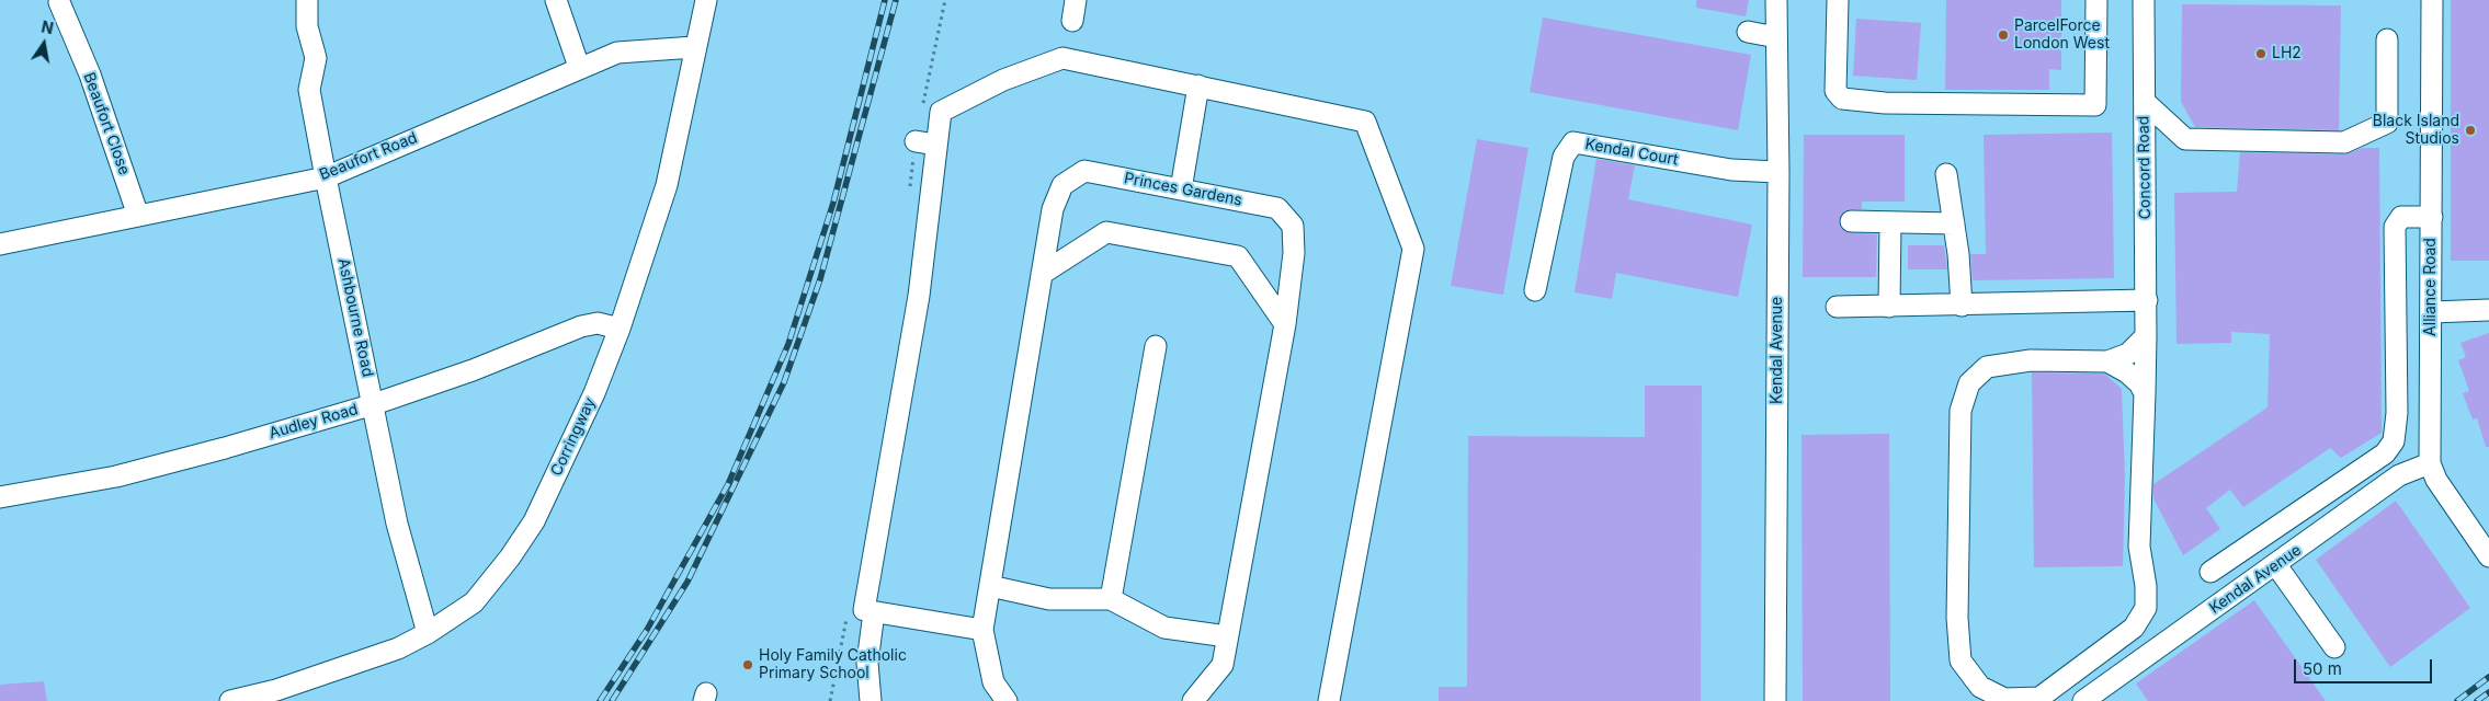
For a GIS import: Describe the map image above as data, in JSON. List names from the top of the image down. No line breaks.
{"streets":{"street":["Beaufort Close","Kendal Court","Beaufort Road","Concord Road","Princes Gardens","Alliance Road","Ashbourne Road","Kendal Avenue","Audley Road","Corringway"]},"crossings":[["Beaufort Close","Beaufort Road"],["Kendal Court","Kendal Avenue"],["Beaufort Road","Ashbourne Road"],["Beaufort Road","Corringway"],["Alliance Road","Kendal Avenue"],["Ashbourne Road","Audley Road"],["Ashbourne Road","Corringway"],["Audley Road","Corringway"]],"places":["ParcelForce London West","LH2","Black Island Studios","Holy Family Catholic Primary School"],"scale_bar":"50 m","north":"top"}
